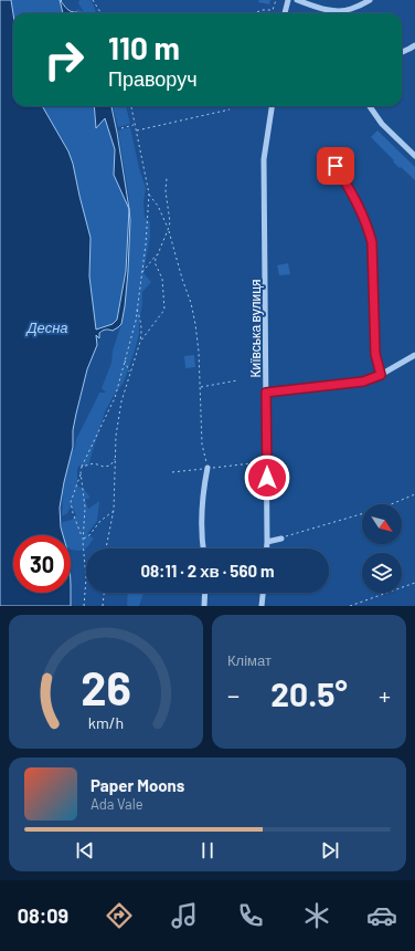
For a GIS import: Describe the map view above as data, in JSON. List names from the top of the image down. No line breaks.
{"streets":{"street":["Київська вулиця"]},"water":["Десна"],"north":"bottom right","page":{"turn":["110 m","Праворуч"],"limit":"30","trip":"08:11 · 2 хв · 560 m","tile":"Клімат","heat":["−","20.5°","+"],"song":["Paper Moons","Ada Vale"],"tabs":"08:09","gauge":["26","km/h"]}}
